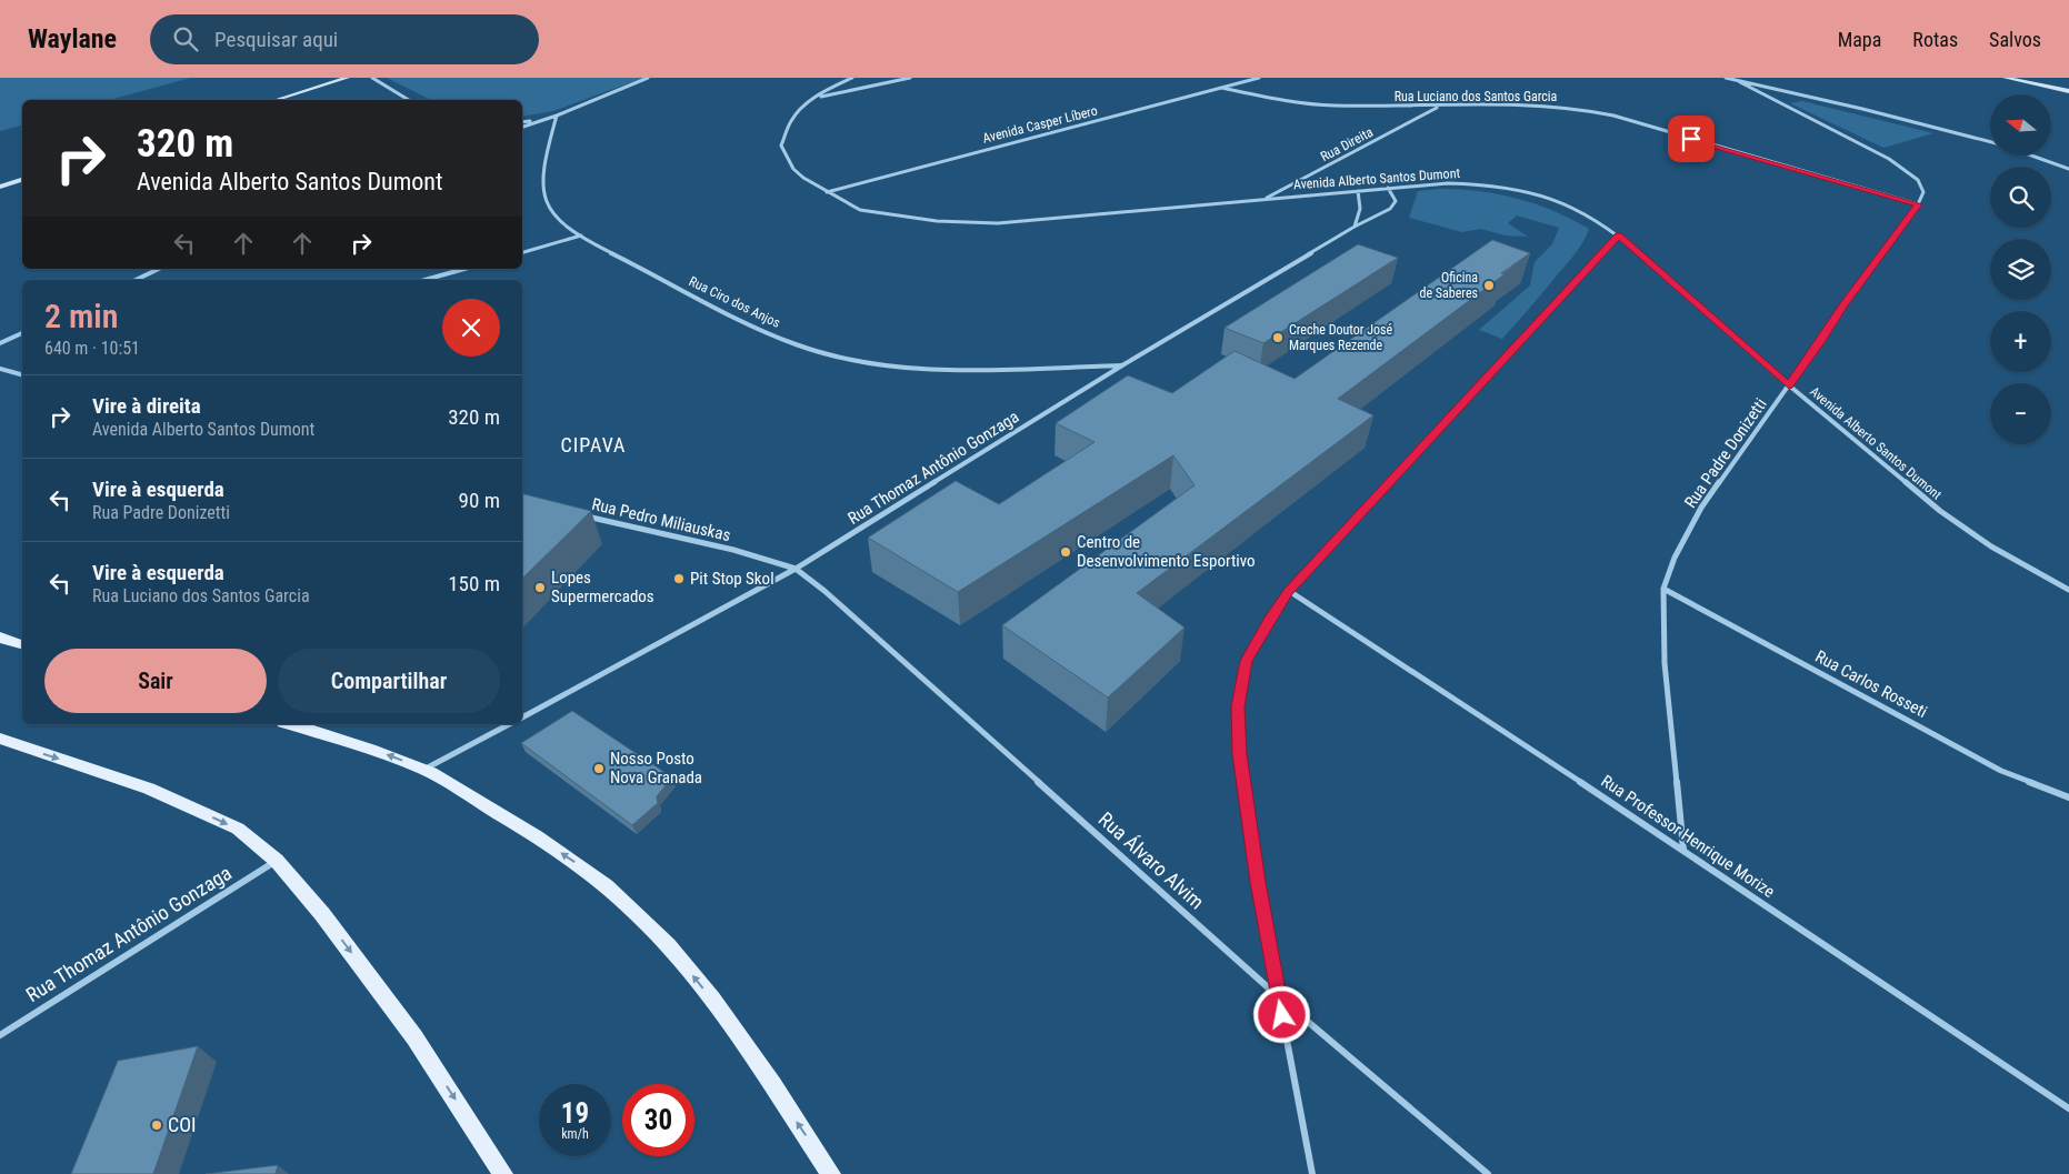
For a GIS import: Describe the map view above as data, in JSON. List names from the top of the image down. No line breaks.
{"streets":{"street":["Rua Luciano dos Santos Garcia","Avenida Casper Líbero","Rua Direita","Avenida Alberto Santos Dumont","Rua Ciro dos Anjos","Rua Padre Donizetti","Rua Thomaz Antônio Gonzaga","Rua Pedro Miliauskas","Rua Carlos Rosseti","Rua Professor Henrique Morize","Rua Álvaro Alvim"]},"crossings":[["Rua Luciano dos Santos Garcia","Avenida Casper Líbero"],["Rua Luciano dos Santos Garcia","Rua Direita"],["Rua Luciano dos Santos Garcia","Rua Padre Donizetti"],["Avenida Casper Líbero","Avenida Alberto Santos Dumont"],["Rua Direita","Avenida Alberto Santos Dumont"],["Avenida Alberto Santos Dumont","Rua Padre Donizetti"],["Avenida Alberto Santos Dumont","Rua Thomaz Antônio Gonzaga"],["Rua Ciro dos Anjos","Rua Thomaz Antônio Gonzaga"],["Rua Padre Donizetti","Rua Carlos Rosseti"],["Rua Padre Donizetti","Rua Professor Henrique Morize"],["Rua Thomaz Antônio Gonzaga","Rua Pedro Miliauskas"],["Rua Thomaz Antônio Gonzaga","Rua Álvaro Alvim"],["Rua Pedro Miliauskas","Rua Álvaro Alvim"]],"districts":["CIPAVA"],"places":["Oficina de Saberes","Creche Doutor José Marques Rezende","Centro de Desenvolvimento Esportivo","Pit Stop Skol","Lopes Supermercados","Nosso Posto Nova Granada","COI"],"north":"left","page":{"header":"Waylane","search":"Pesquisar aqui","nav":["Mapa","Rotas","Salvos"],"map_buttons":["+","−"],"turn":["320 m","Avenida Alberto Santos Dumont"],"heading":["2 min","640 m · 10:51"],"list":[{"name":"Vire à direita","note":"Avenida Alberto Santos Dumont","value":"320 m"},{"name":"Vire à esquerda","note":"Rua Padre Donizetti","value":"90 m"},{"name":"Vire à esquerda","note":"Rua Luciano dos Santos Garcia","value":"150 m"}],"buttons":["Sair","Compartilhar"],"speed":"19 km/h","limit":"30"}}
